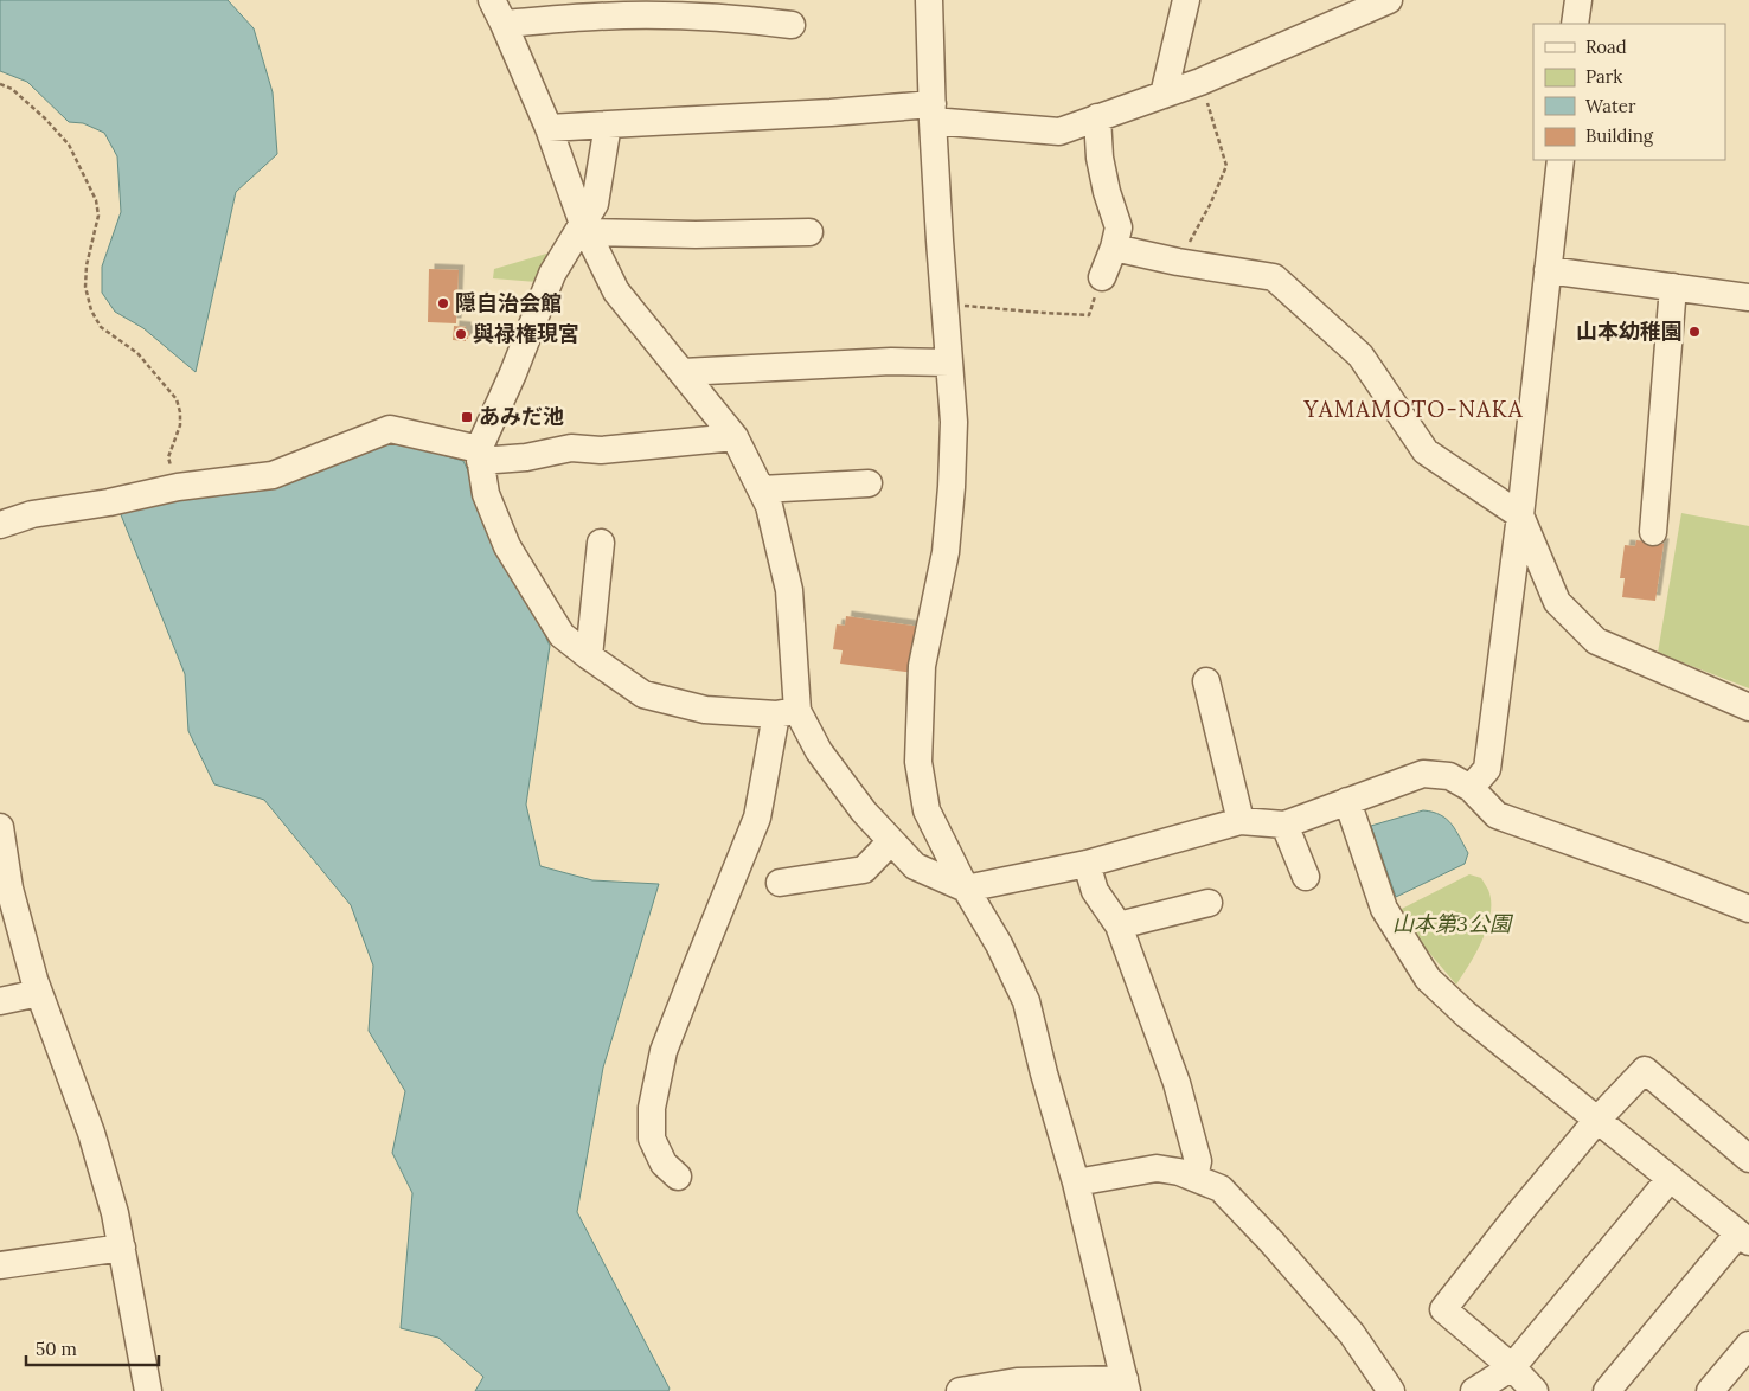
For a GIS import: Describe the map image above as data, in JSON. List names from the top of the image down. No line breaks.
{"districts":["YAMAMOTO-NAKA"],"parks":["山本第3公園"],"places":{"other":["隠自治会館","山本幼稚園","與禄権現宮"],"transit":["あみだ池"]},"legend":["Road","Park","Water","Building"],"scale_bar":"50 m"}
